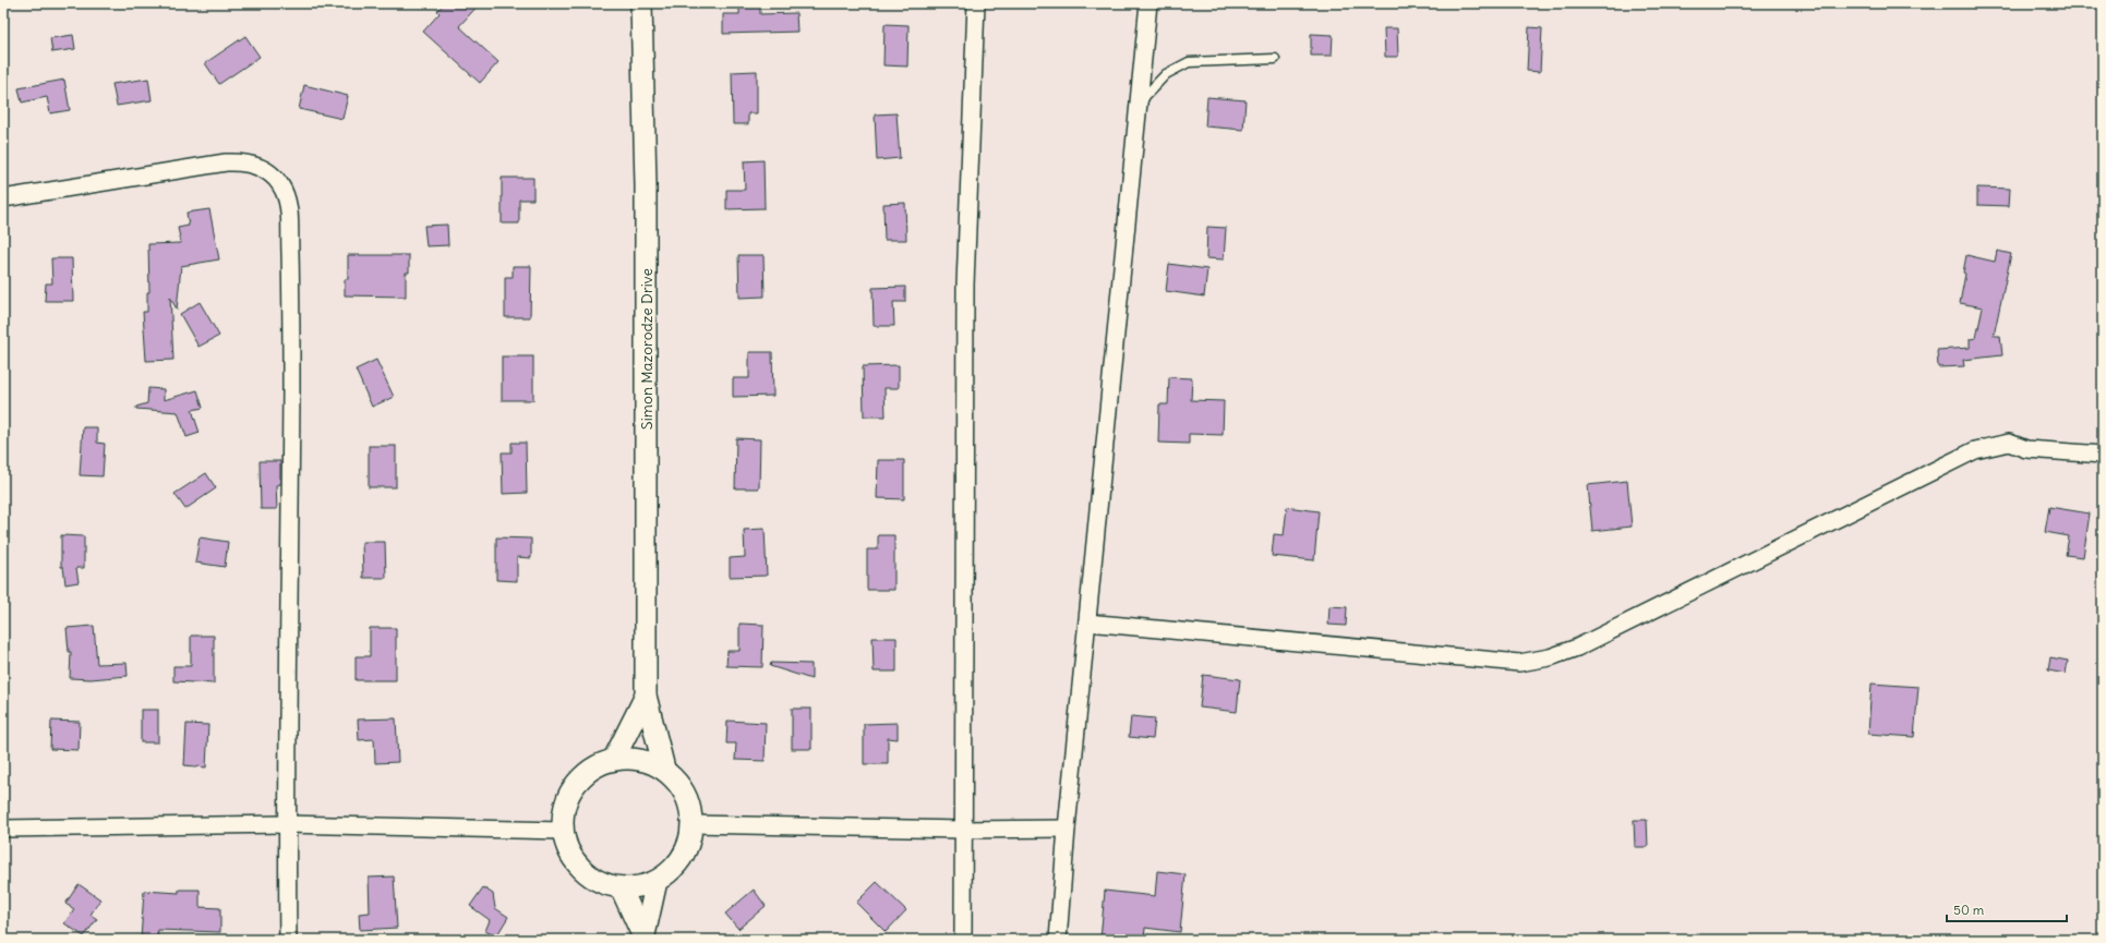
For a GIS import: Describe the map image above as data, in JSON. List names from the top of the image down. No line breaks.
{"streets":{"street":["Simon Mazorodze Drive"]},"scale_bar":"50 m"}
